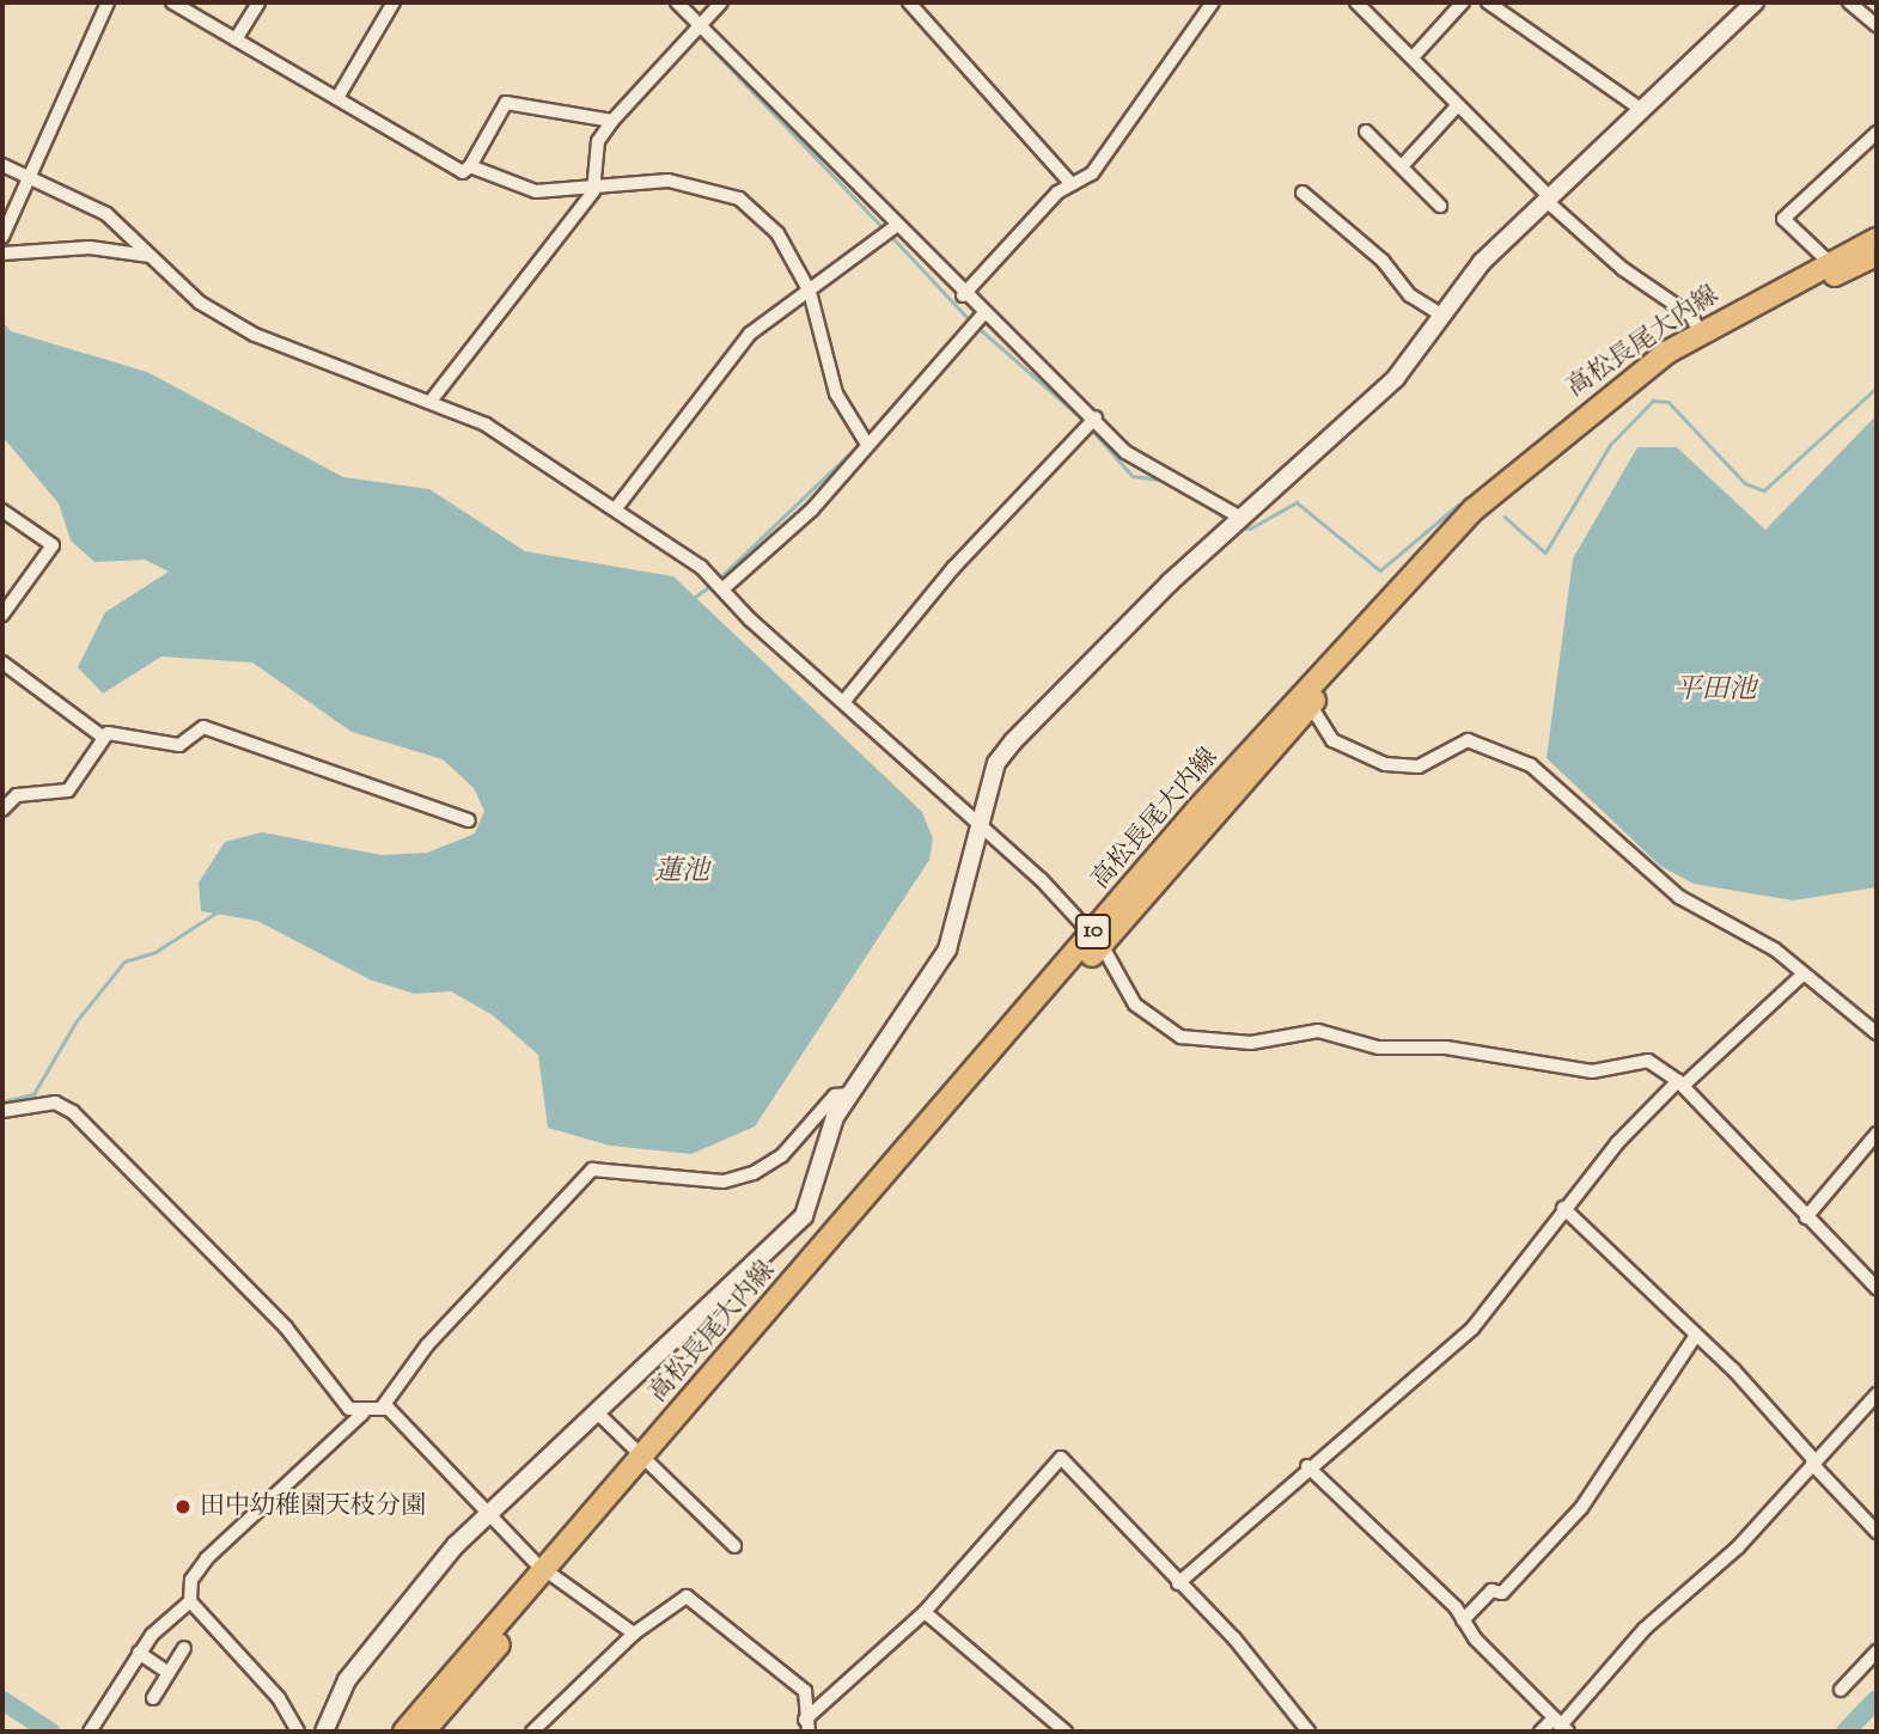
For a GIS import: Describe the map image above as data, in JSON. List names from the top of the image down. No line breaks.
{"streets":{"main road":["高松長尾大内線","10"]},"water":["平田池","蓮池"],"places":["田中幼稚園天枝分園"]}
